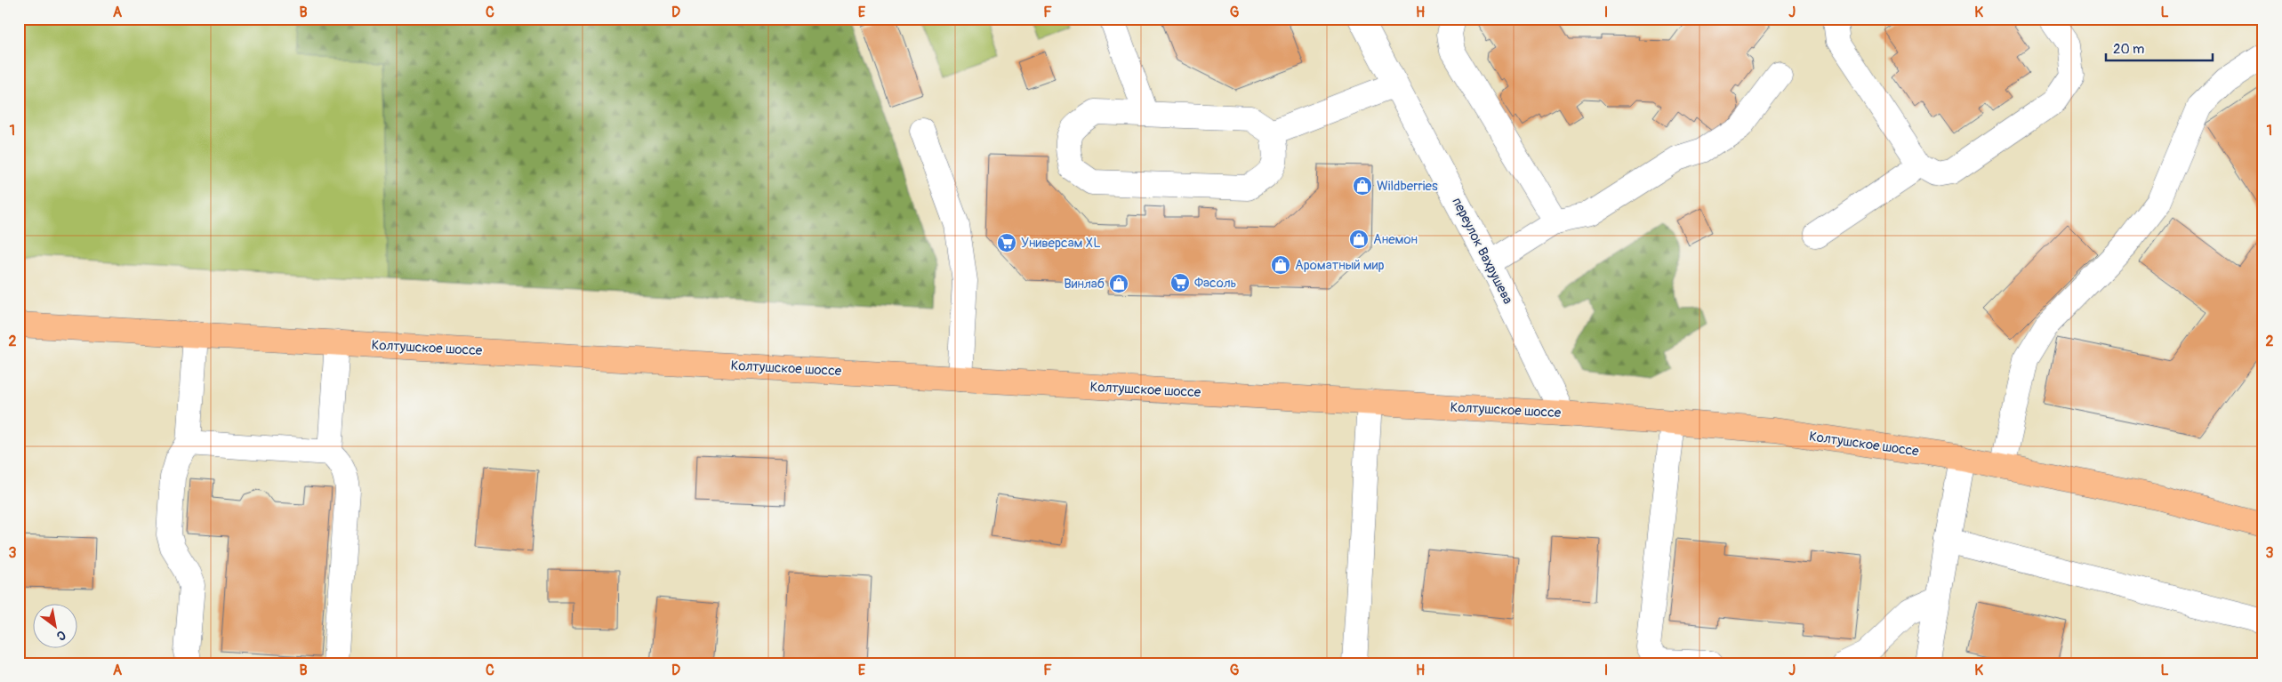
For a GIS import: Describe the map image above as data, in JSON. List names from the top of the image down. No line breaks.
{"streets":{"main road":["Колтушское шоссе"],"street":["переулок Вахрушева"]},"crossings":[["переулок Вахрушева","Колтушское шоссе"]],"places":{"shop":["Wildberries","Анемон","Ароматный мир","Винлаб"],"supermarket":["Универсам XL","Фасоль"]},"scale_bar":"20 m","north":"bottom right","grid":{"columns":["A","B","C","D","E","F","G","H","I","J","K","L"],"rows":["1","2","3"]}}
